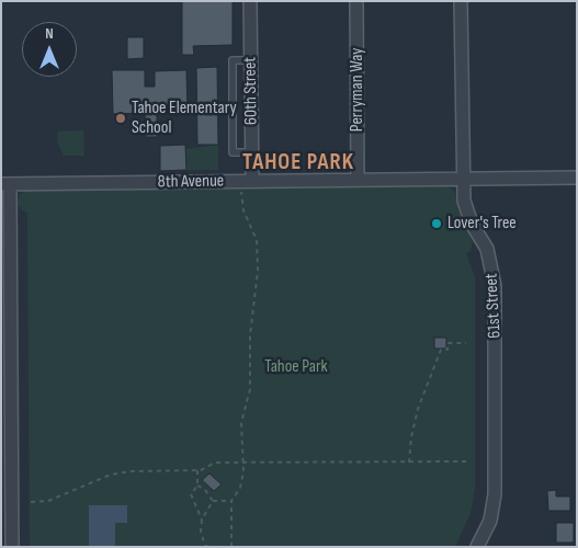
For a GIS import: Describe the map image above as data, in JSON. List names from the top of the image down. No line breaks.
{"streets":{"street":["Perryman Way","60th Street","8th Avenue","61st Street"]},"crossings":[["Perryman Way","8th Avenue"],["60th Street","8th Avenue"],["8th Avenue","61st Street"]],"districts":["TAHOE PARK"],"parks":["Tahoe Park"],"places":["Tahoe Elementary School","Lover's Tree"],"north":"top"}
